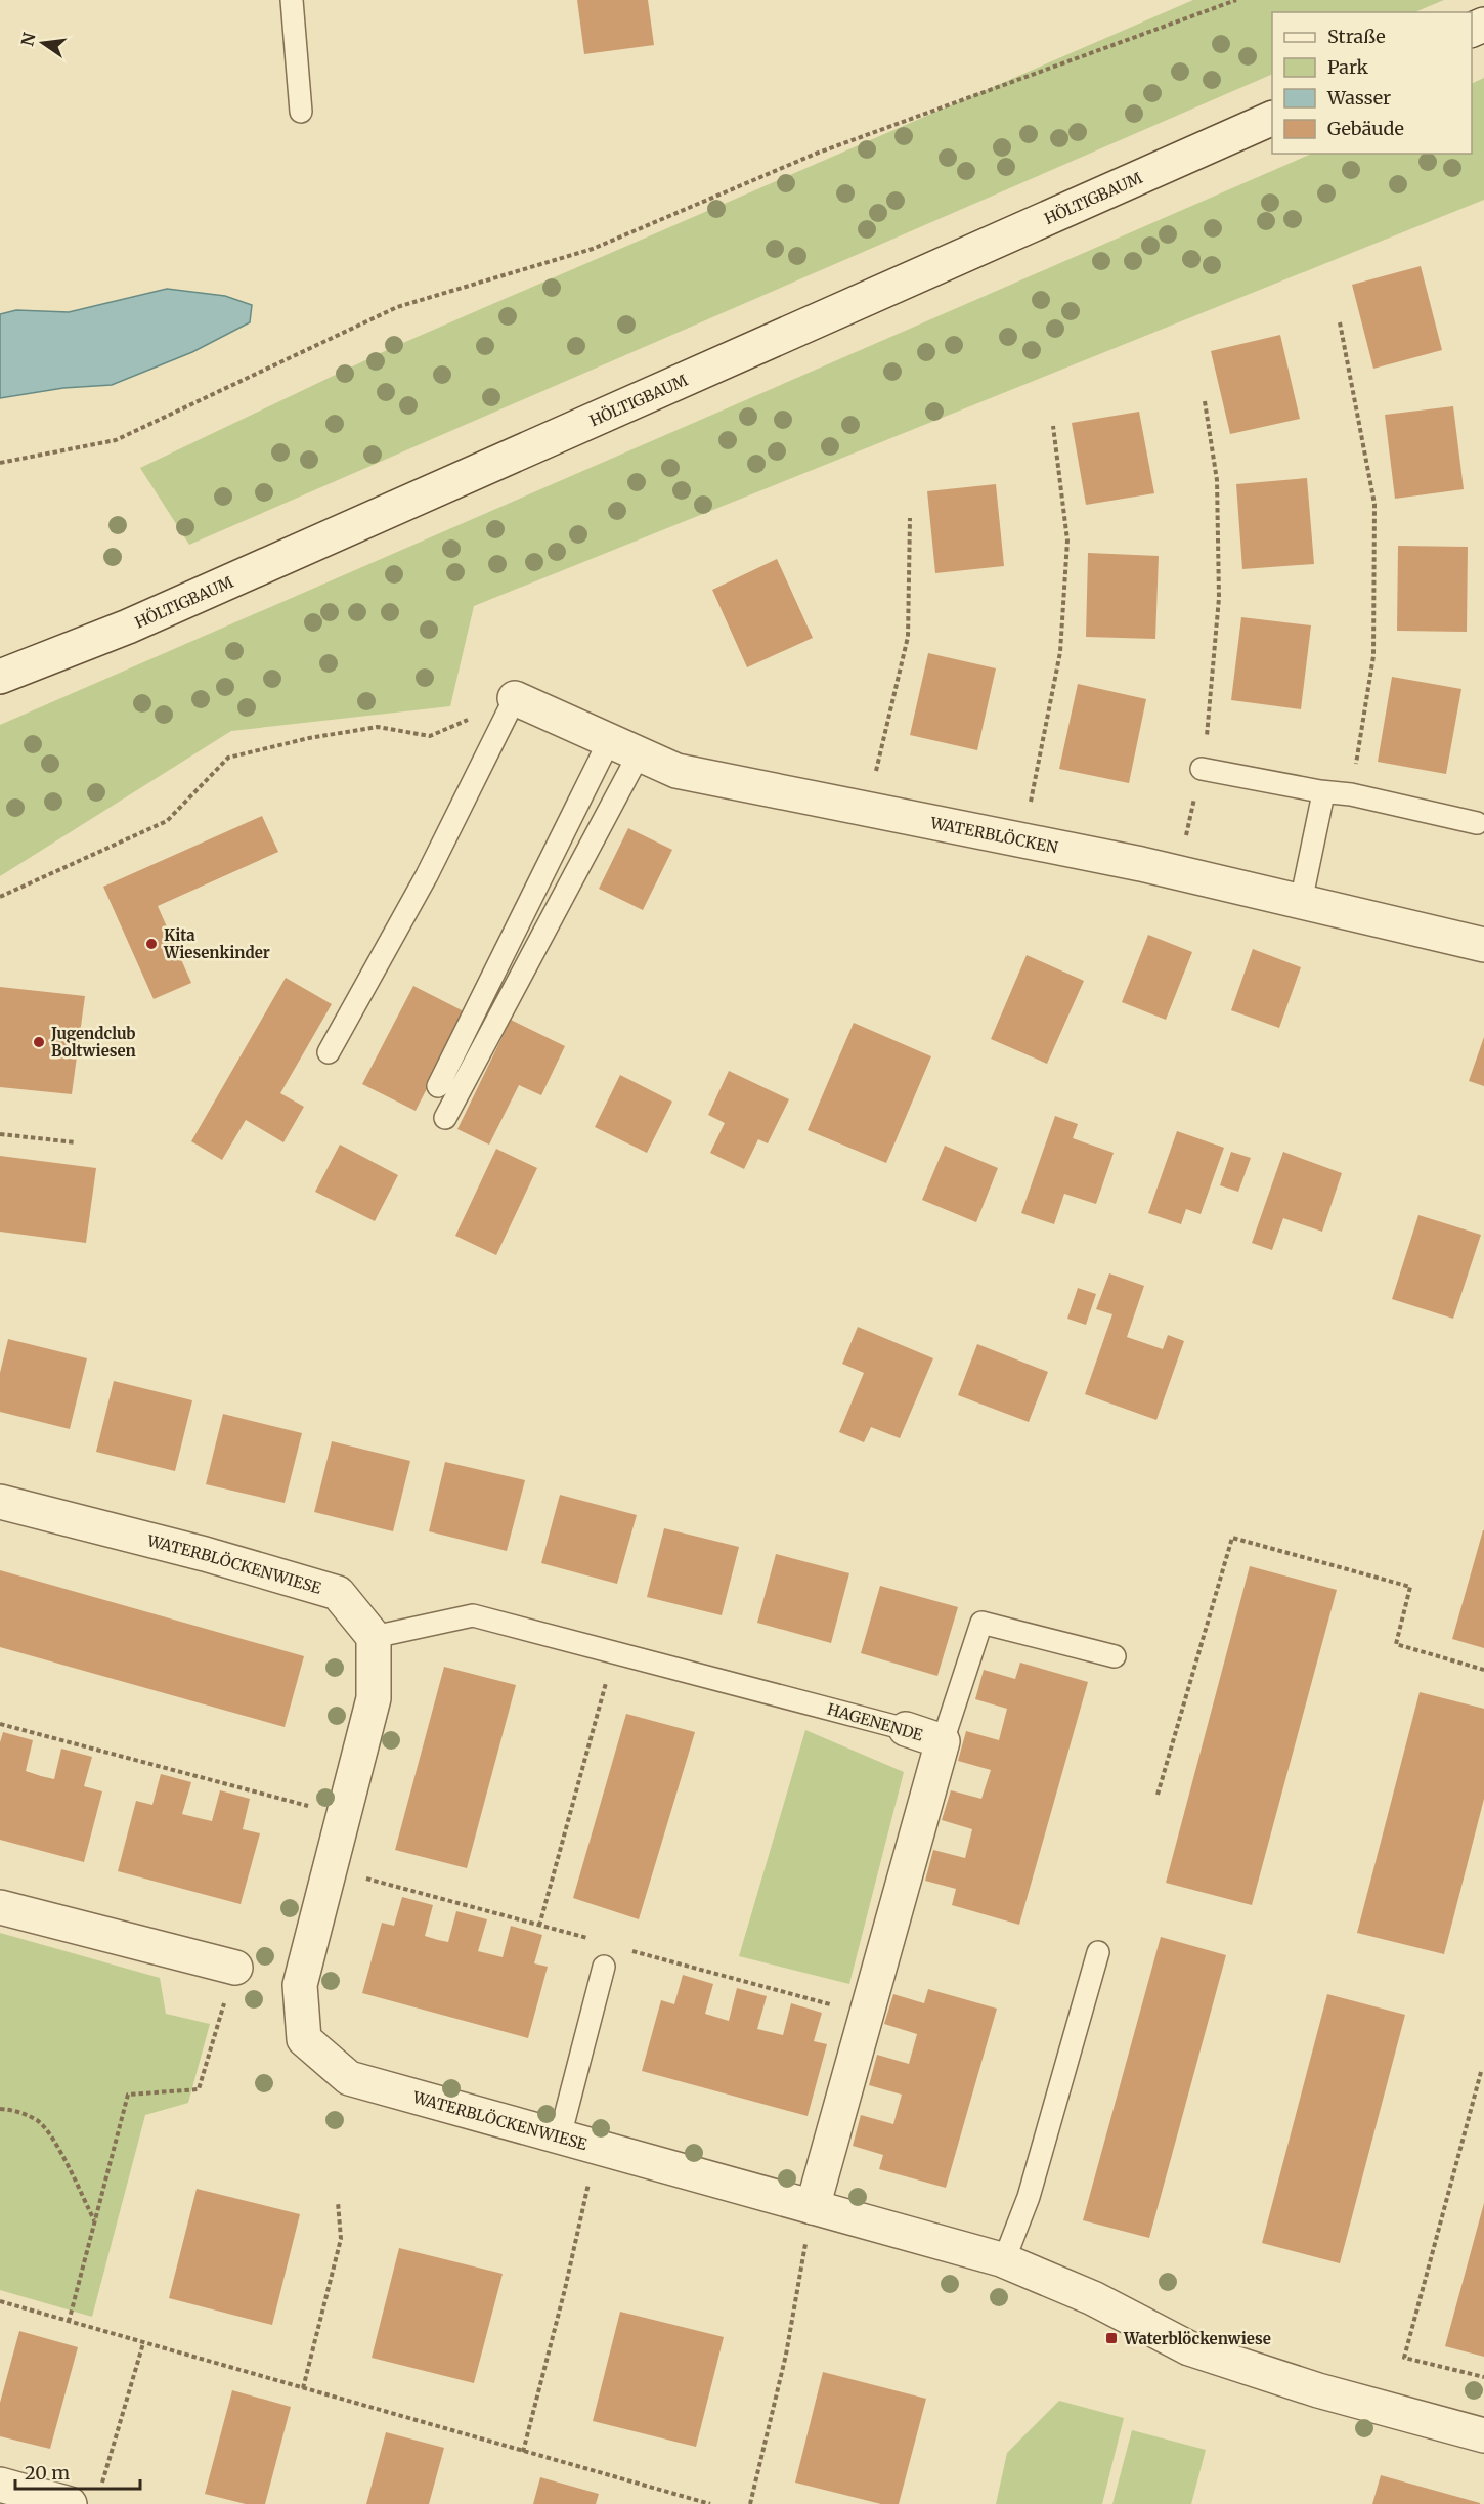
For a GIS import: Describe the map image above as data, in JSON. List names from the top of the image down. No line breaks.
{"streets":{"street":["HÖLTIGBAUM","WATERBLÖCKEN","WATERBLÖCKENWIESE","HAGENENDE"]},"crossings":[["WATERBLÖCKENWIESE","HAGENENDE"]],"places":{"other":["Kita Wiesenkinder","Jugendclub Boltwiesen"],"transit":["Waterblöckenwiese"]},"legend":["Straße","Park","Wasser","Gebäude"],"scale_bar":"20 m","north":"left"}
